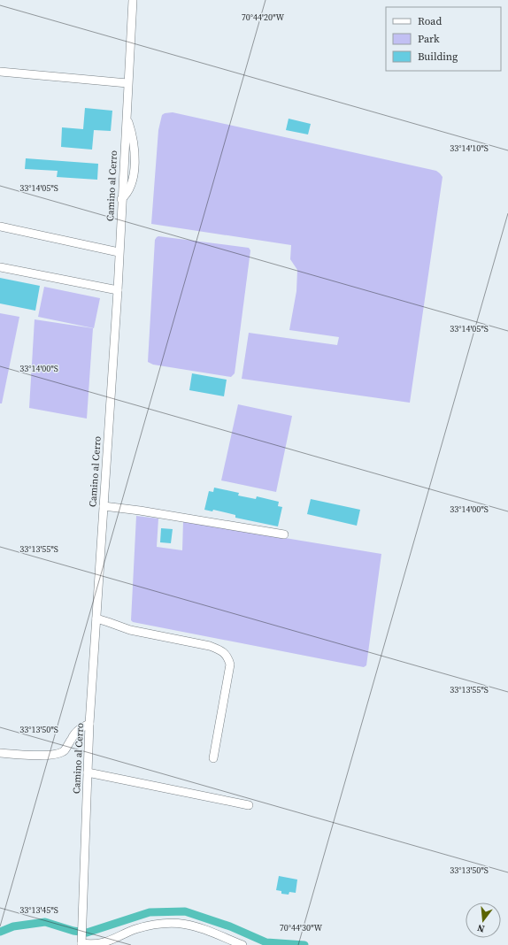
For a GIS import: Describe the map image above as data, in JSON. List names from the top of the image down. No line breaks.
{"streets":{"street":["Camino al Cerro"]},"legend":["Road","Park","Building"],"north":"bottom","coordinates":["70°44'20\"W","33°14'10\"S","33°14'05\"S","33°14'00\"S","33°13'55\"S","33°13'50\"S","33°13'45\"S","70°44'30\"W"]}
